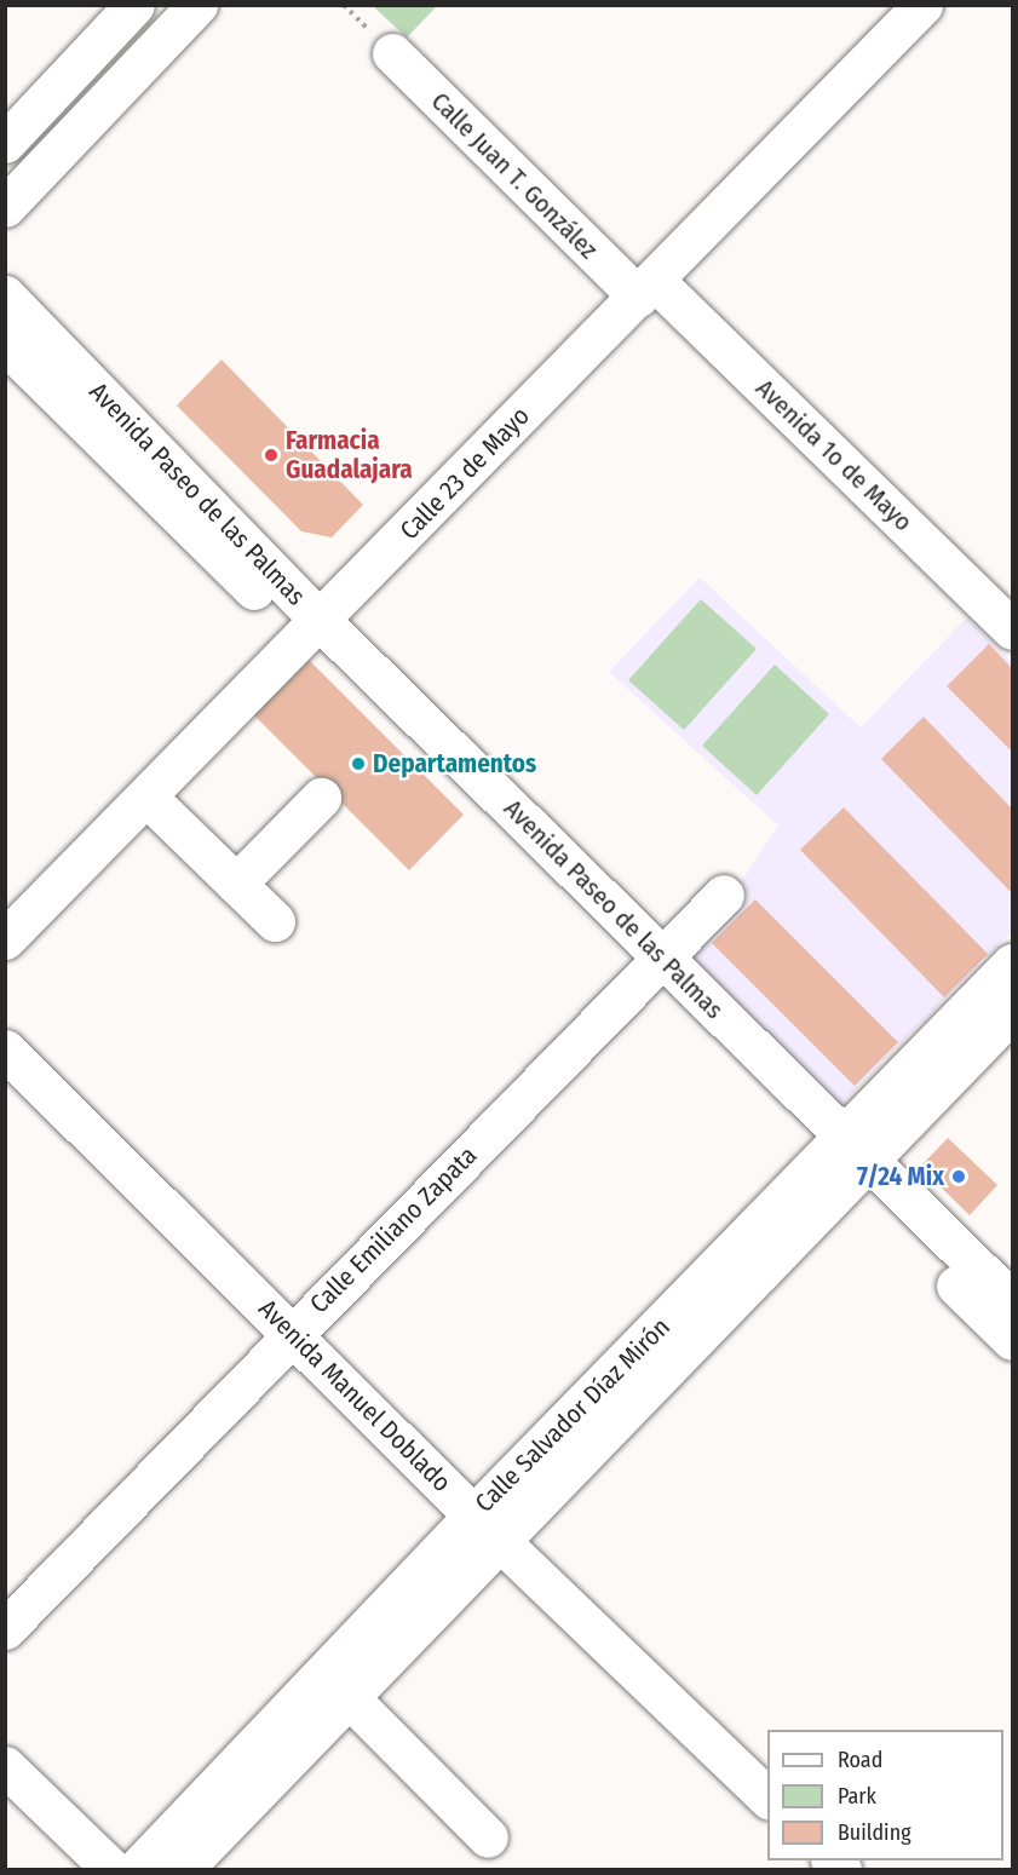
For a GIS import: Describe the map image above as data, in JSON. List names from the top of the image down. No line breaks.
{"streets":{"street":["Calle Juan T. González","Avenida 1o de Mayo","Calle 23 de Mayo","Avenida Paseo de las Palmas","Calle Emiliano Zapata","Avenida Manuel Doblado","Calle Salvador Díaz Mirón"]},"crossings":[["Calle Juan T. González","Avenida 1o de Mayo"],["Calle Juan T. González","Calle 23 de Mayo"],["Avenida 1o de Mayo","Calle 23 de Mayo"],["Calle 23 de Mayo","Avenida Paseo de las Palmas"],["Avenida Paseo de las Palmas","Calle Emiliano Zapata"],["Avenida Paseo de las Palmas","Calle Salvador Díaz Mirón"],["Calle Emiliano Zapata","Avenida Manuel Doblado"],["Avenida Manuel Doblado","Calle Salvador Díaz Mirón"]],"places":["Farmacia Guadalajara","Departamentos","7/24 Mix"],"legend":["Road","Park","Building"]}
